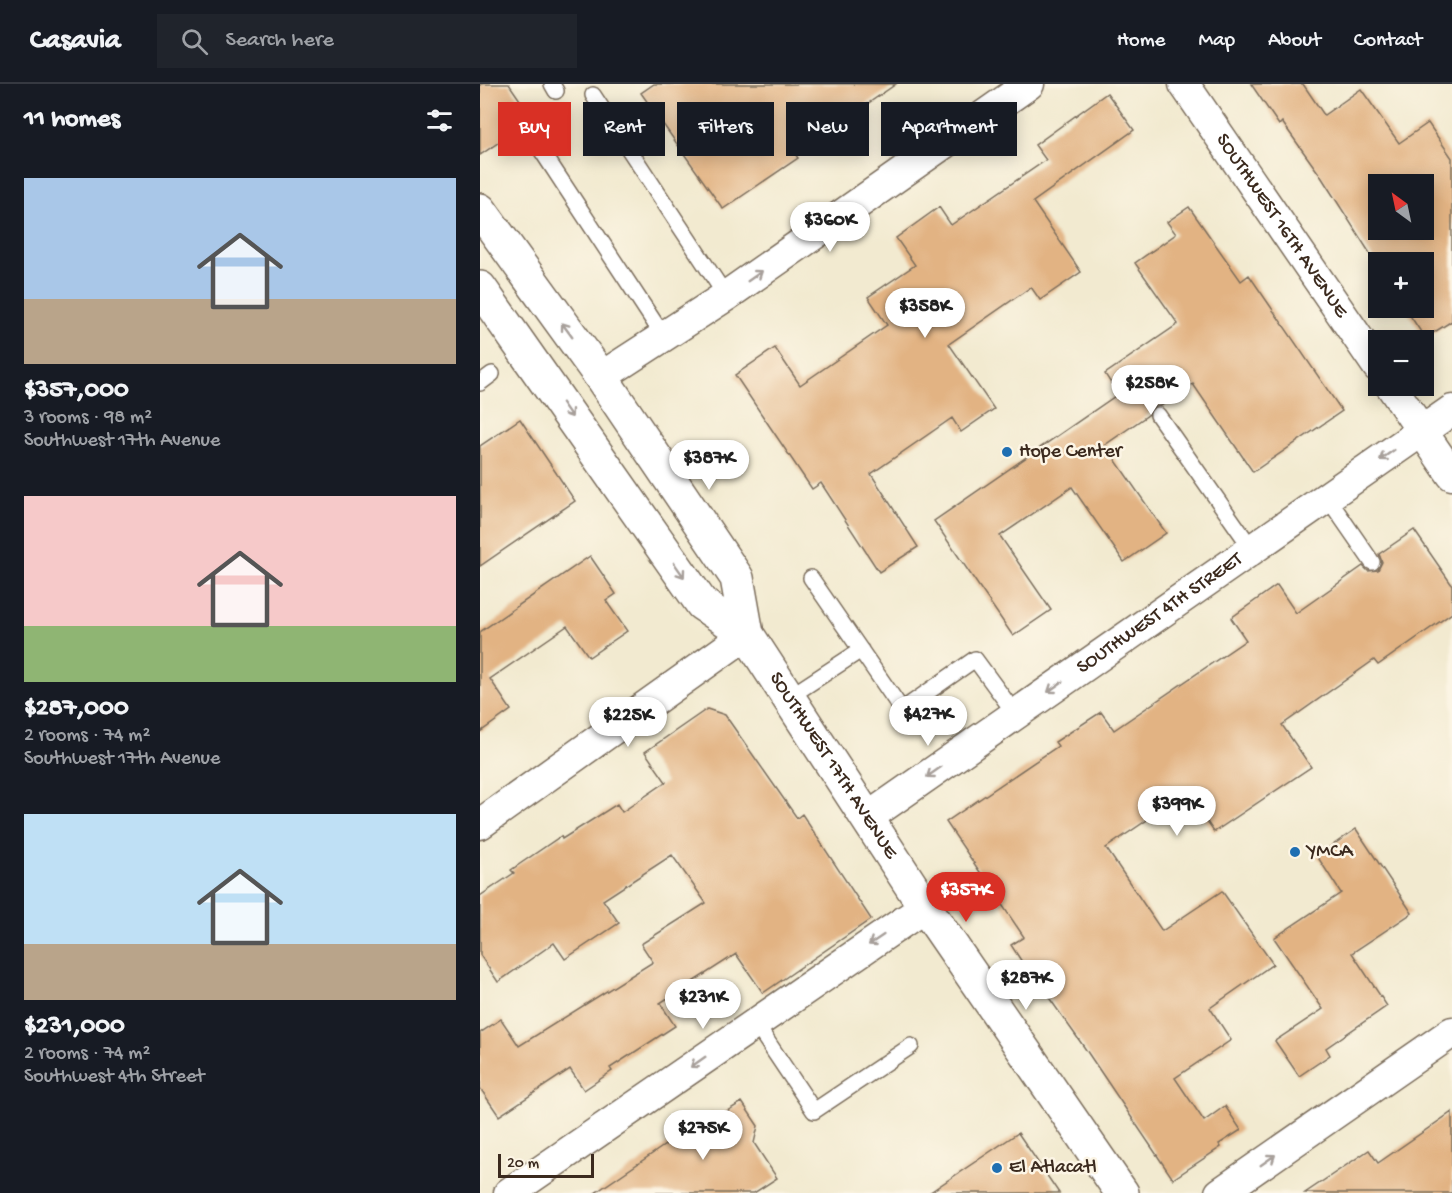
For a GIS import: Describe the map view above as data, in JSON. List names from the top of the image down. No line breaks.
{"streets":{"main road":["SOUTHWEST 17TH AVENUE"],"street":["SOUTHWEST 16TH AVENUE","SOUTHWEST 4TH STREET"]},"crossings":[["SOUTHWEST 4TH STREET","SOUTHWEST 17TH AVENUE"]],"one_way":["SOUTHWEST 4TH STREET"],"places":["Hope Center","YMCA","El Atlacatl"],"scale_bar":"20 m","north":"top left","page":{"header":"Casavia","search":"Search here","nav":["Home","Map","About","Contact"],"heading":"11 homes","chip":["Buy","Rent","Filters","New","Apartment"],"list":[{"name":"$357,000","note":"3 rooms · 98 m² · Southwest 17th Avenue"},{"name":"$287,000","note":"2 rooms · 74 m² · Southwest 17th Avenue"},{"name":"$231,000","note":"2 rooms · 74 m² · Southwest 4th Street"}],"map_buttons":["+","−"],"price":["$360K","$358K","$258K","$387K","$427K","$225K","$399K","$357K","$287K","$231K","$275K"],"scale":"20 m"}}
